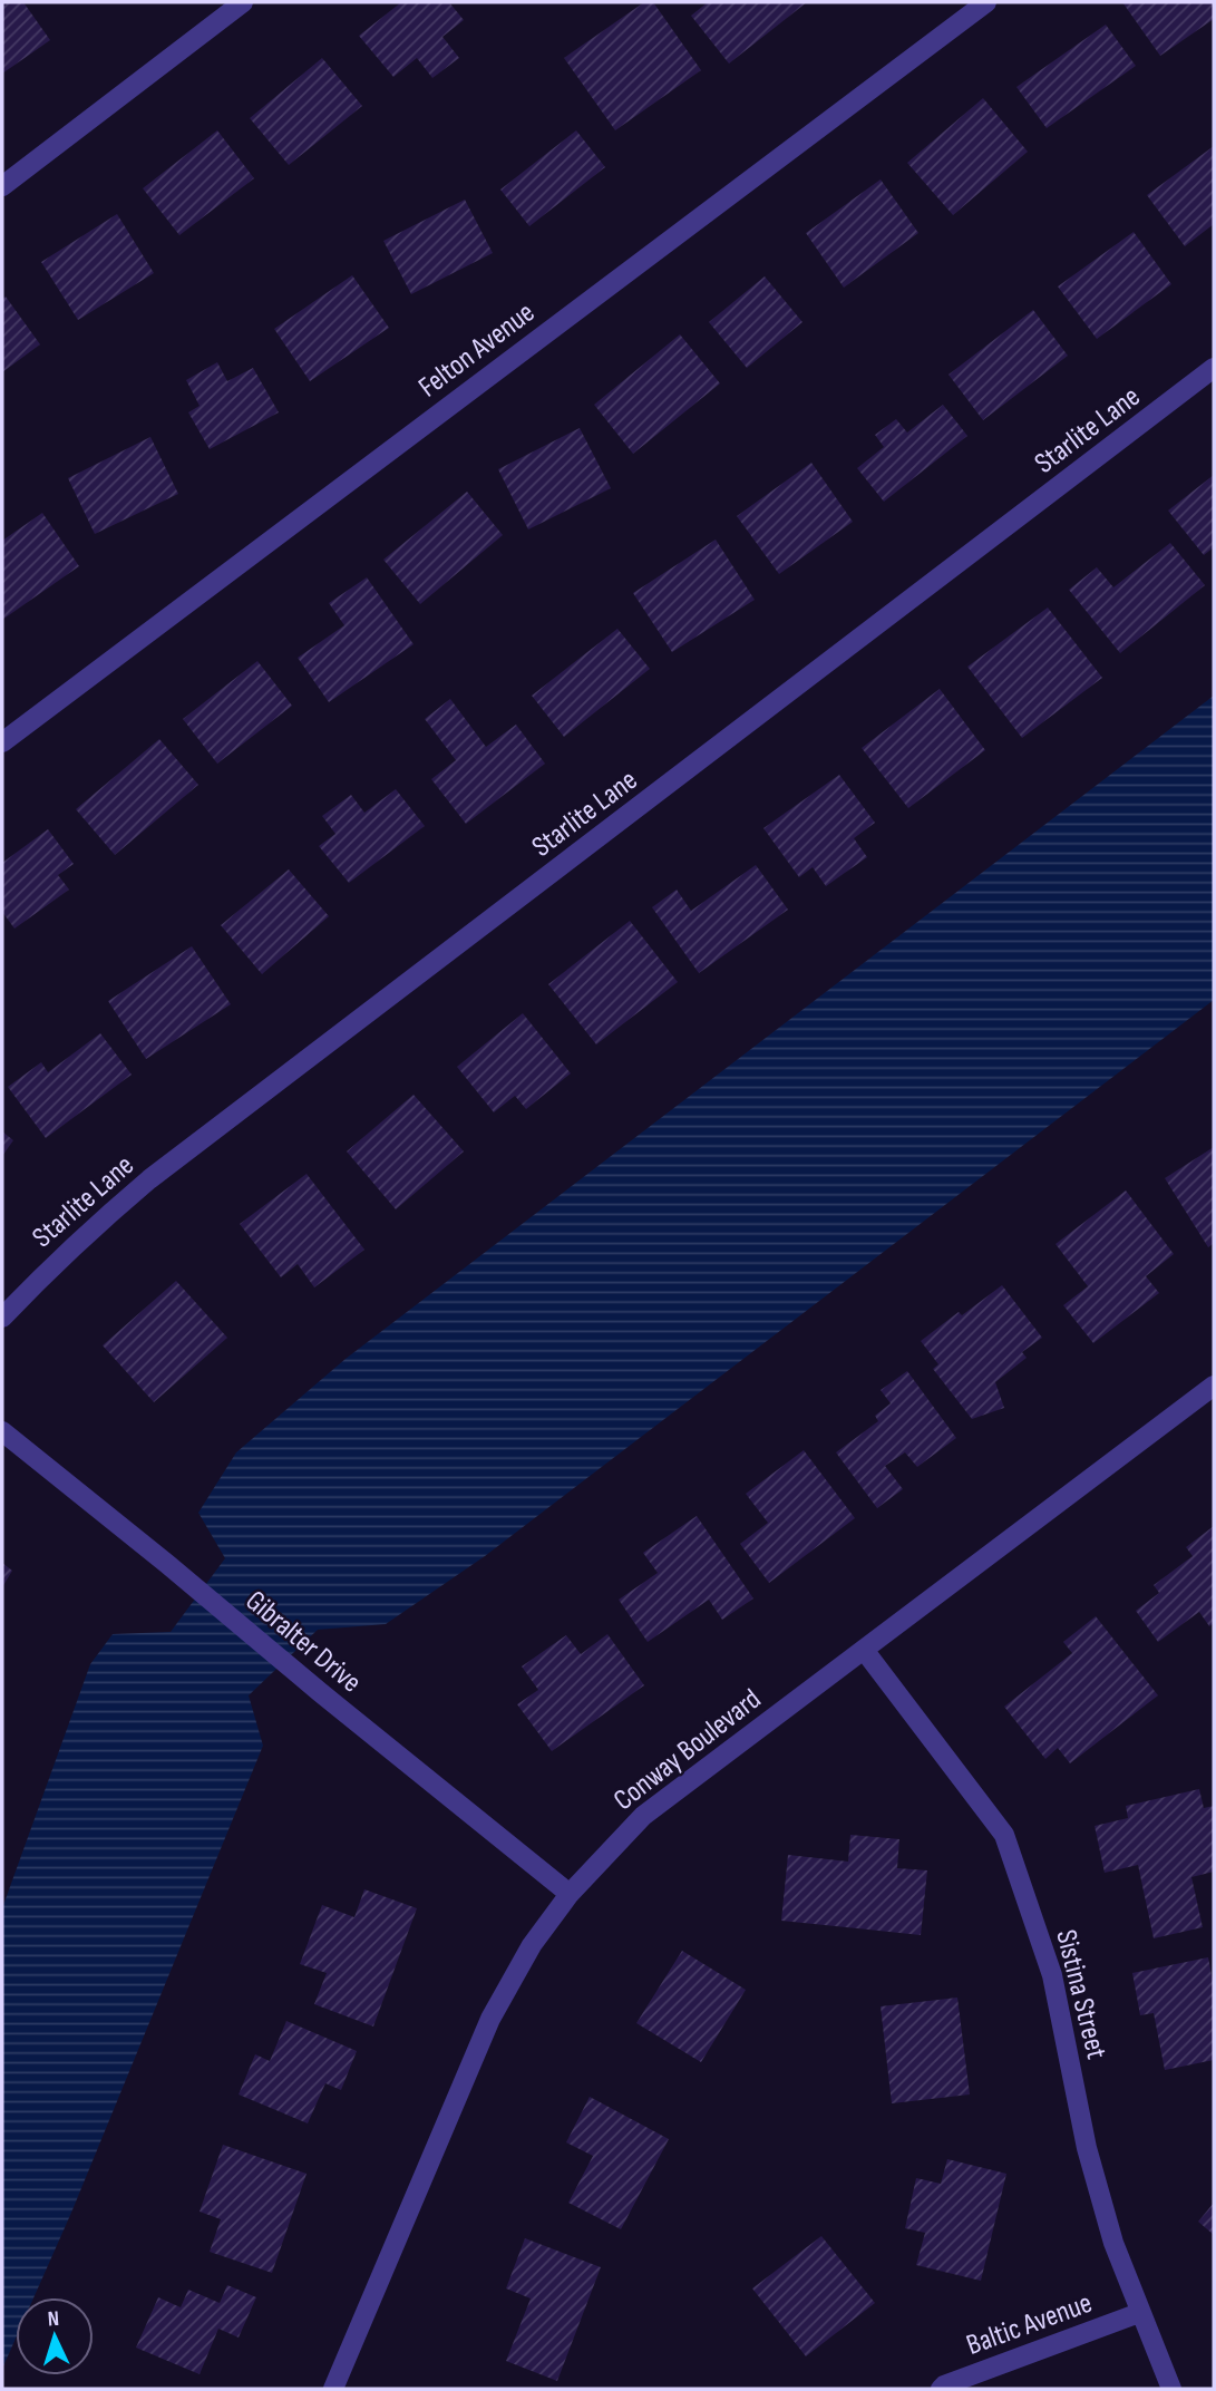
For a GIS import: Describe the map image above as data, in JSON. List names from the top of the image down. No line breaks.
{"streets":{"street":["Felton Avenue","Starlite Lane","Gibralter Drive","Conway Boulevard","Sistina Street","Baltic Avenue"]},"crossings":[["Gibralter Drive","Conway Boulevard"],["Conway Boulevard","Sistina Street"],["Sistina Street","Baltic Avenue"]],"north":"top"}
